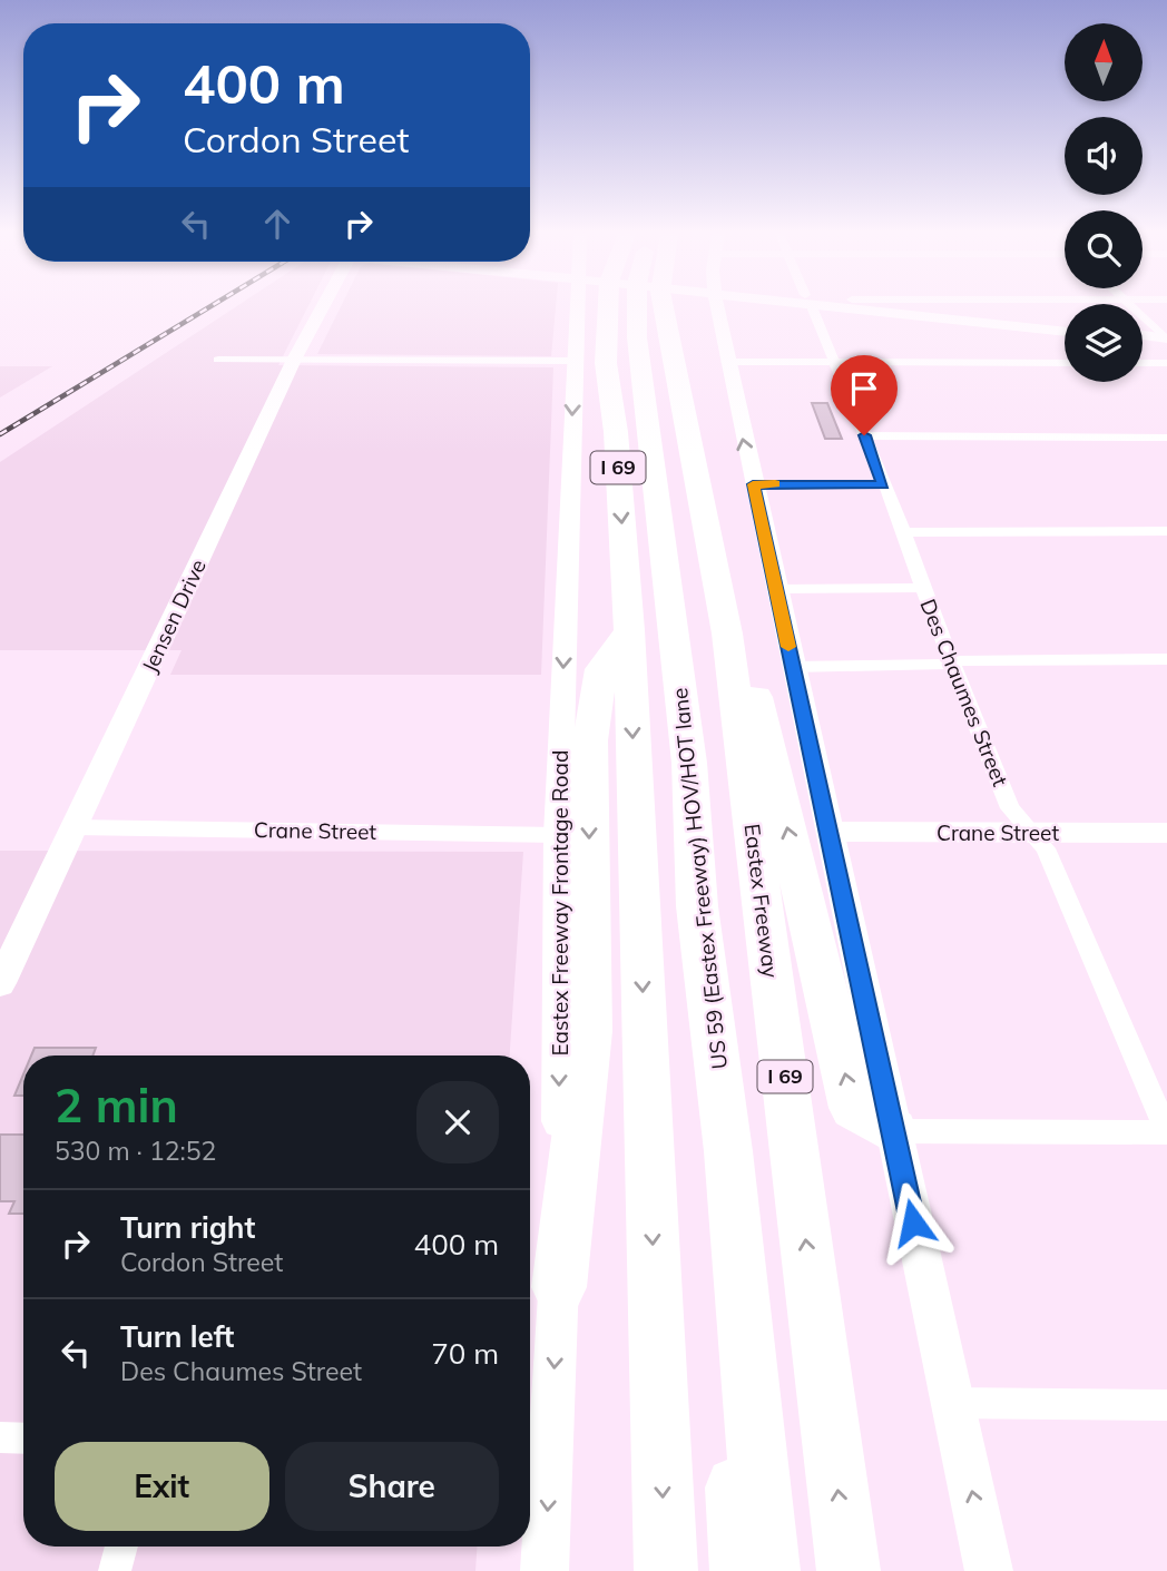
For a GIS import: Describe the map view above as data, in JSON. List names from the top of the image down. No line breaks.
{"streets":{"highway":["I 69","US 59 (Eastex Freeway) HOV/HOT lane","Eastex Freeway"],"main road":["Jensen Drive","Eastex Freeway Frontage Road"],"street":["Des Chaumes Street","Crane Street"]},"crossings":[["I 69","US 59 (Eastex Freeway) HOV/HOT lane"],["I 69","Eastex Freeway"],["Jensen Drive","Crane Street"],["Des Chaumes Street","Crane Street"],["Crane Street","Eastex Freeway Frontage Road"],["US 59 (Eastex Freeway) HOV/HOT lane","Eastex Freeway"]],"north":"top","page":{"turn":["400 m","Cordon Street"],"heading":["2 min","530 m · 12:52"],"list":[{"name":"Turn right","note":"Cordon Street","value":"400 m"},{"name":"Turn left","note":"Des Chaumes Street","value":"70 m"}],"buttons":["Exit","Share"]}}
